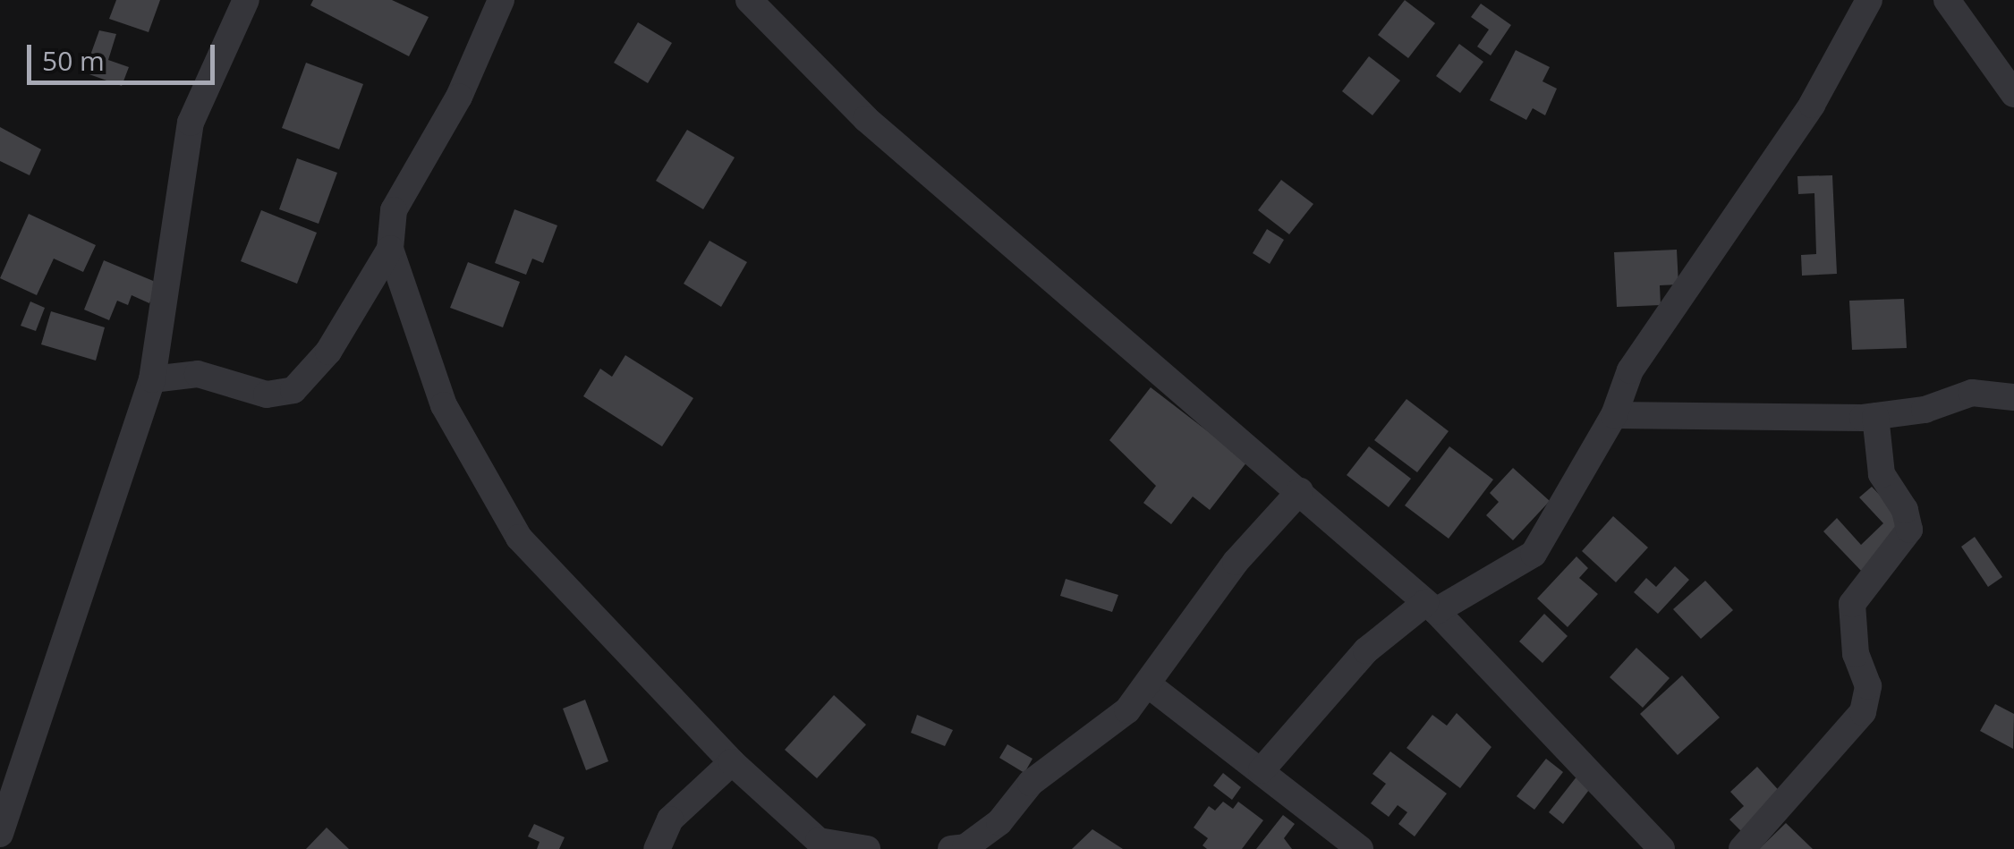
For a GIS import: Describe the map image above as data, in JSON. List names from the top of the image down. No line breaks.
{"scale_bar":"50 m"}
